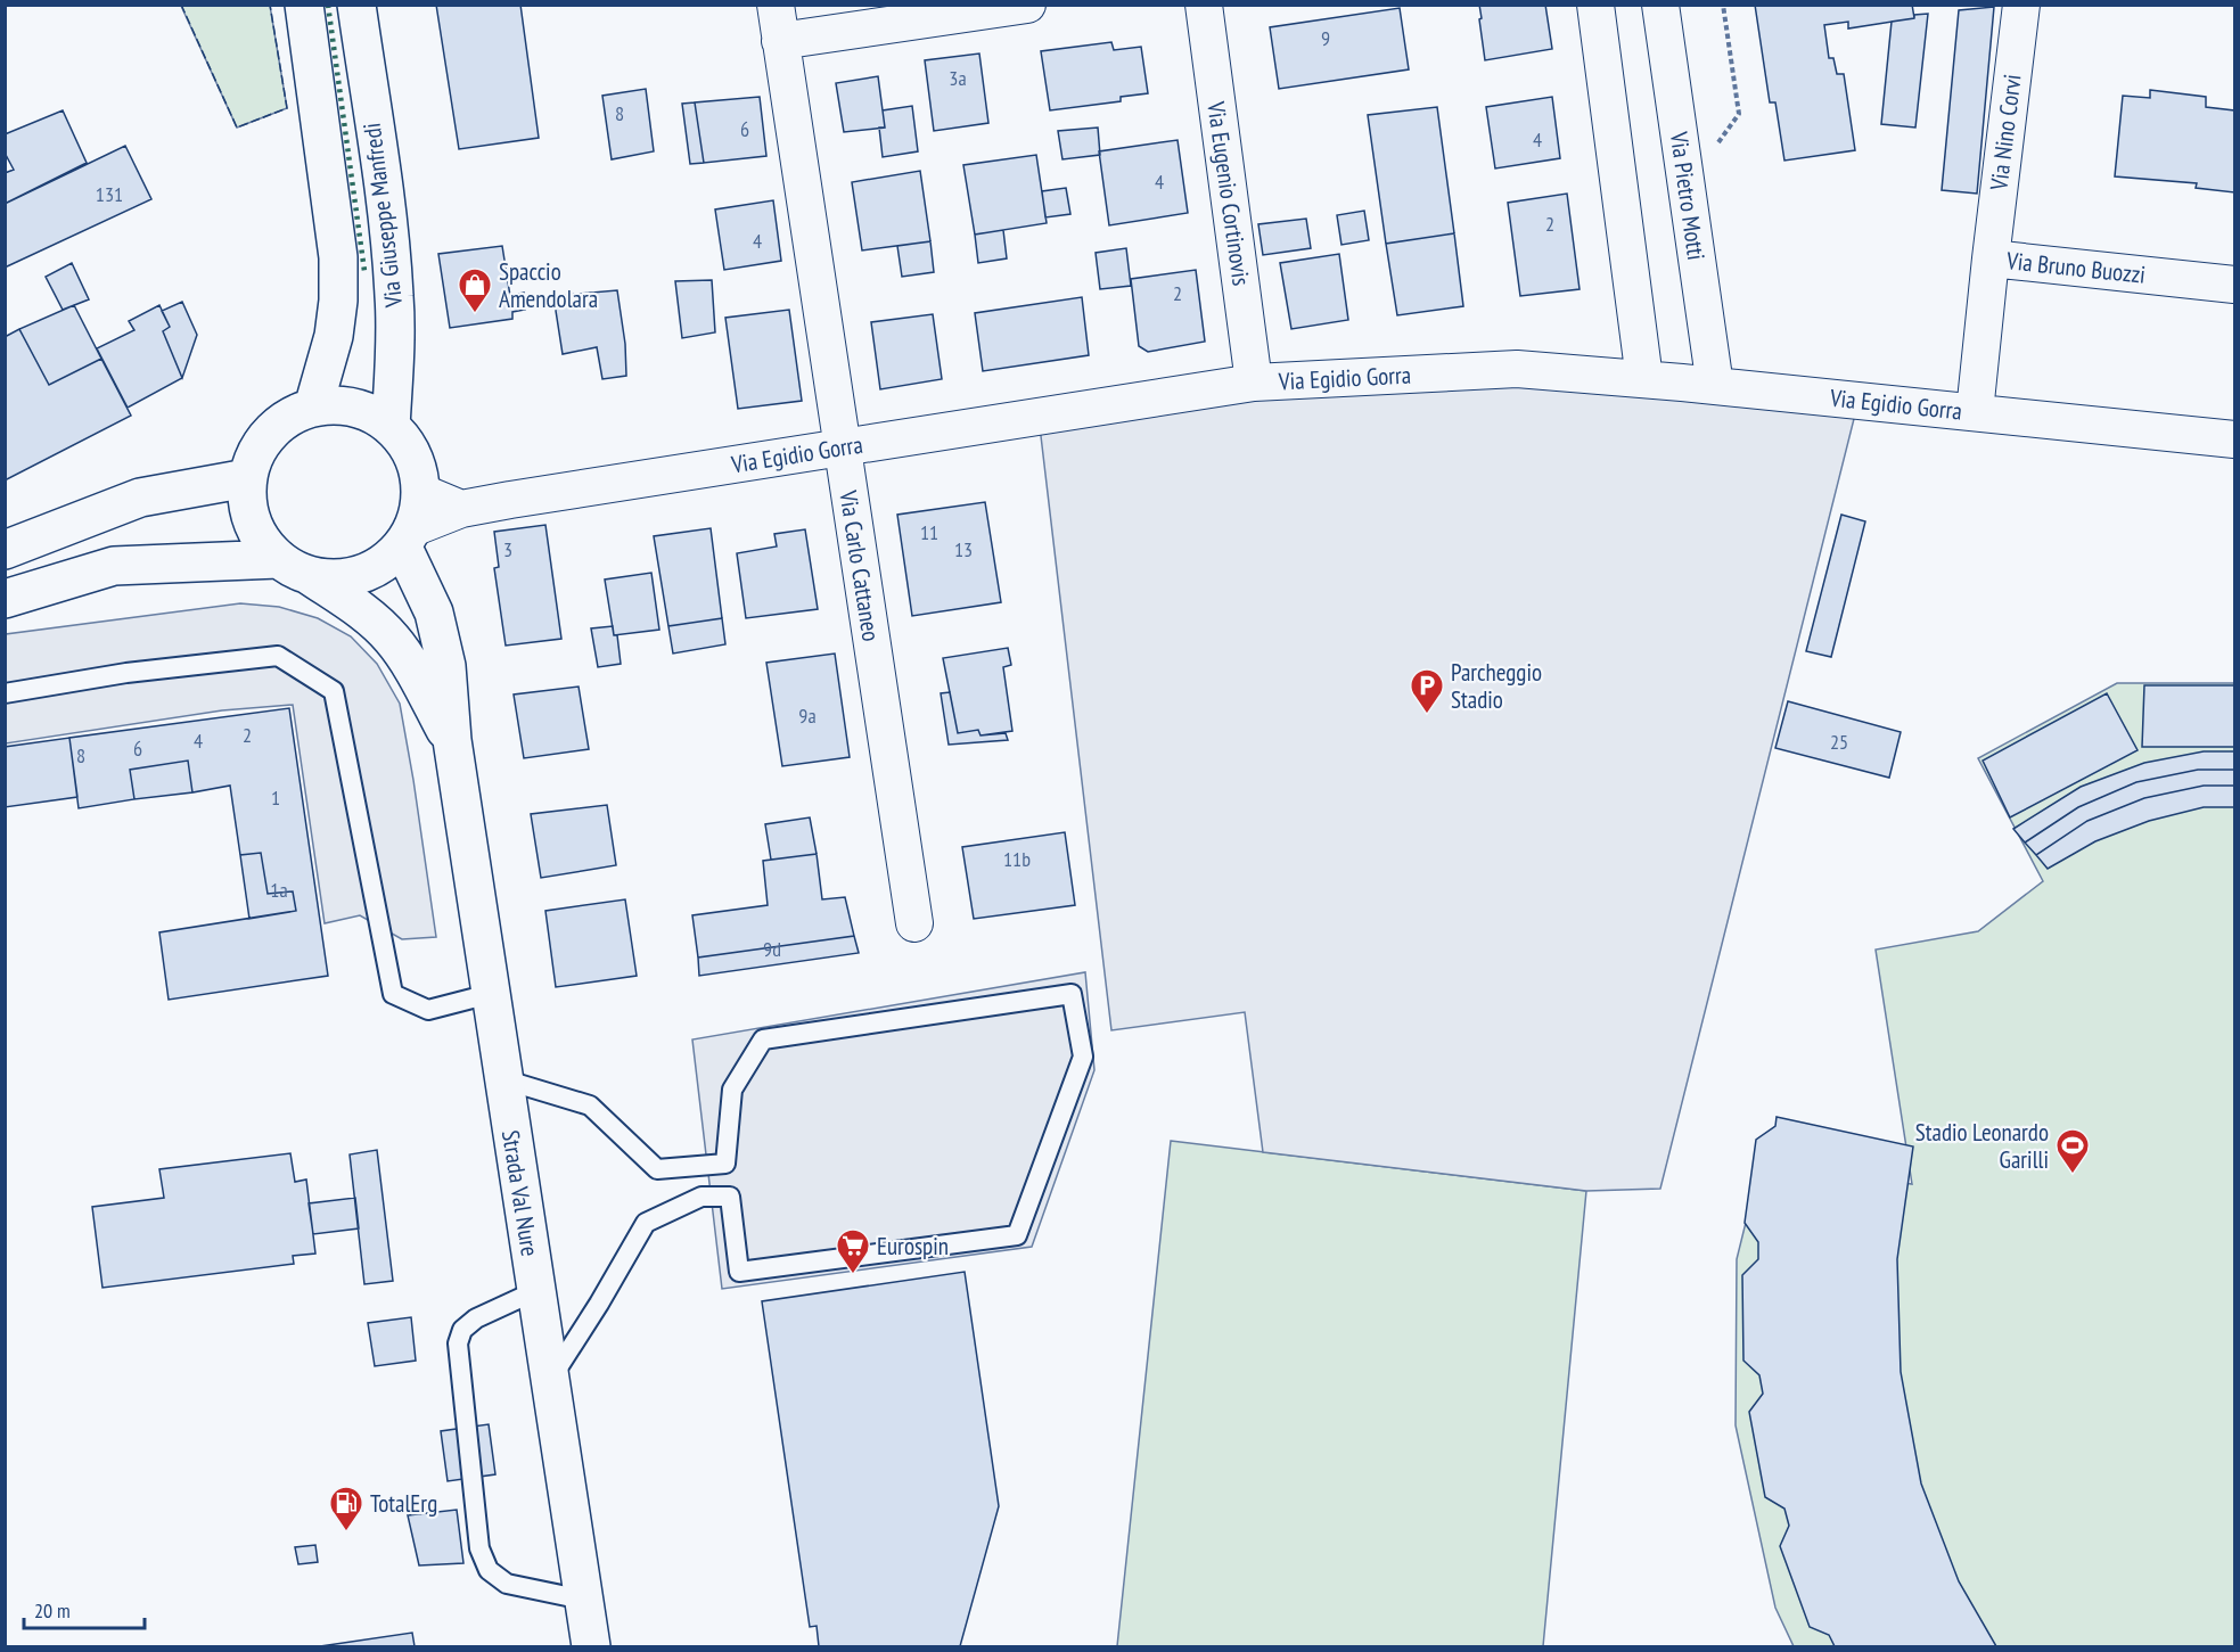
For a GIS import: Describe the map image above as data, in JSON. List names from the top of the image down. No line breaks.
{"streets":{"main road":["Via Giuseppe Manfredi","Strada Val Nure"],"street":["Via Nino Corvi","Via Eugenio Cortinovis","Via Pietro Motti","Via Bruno Buozzi","Via Egidio Gorra","Via Carlo Cattaneo"]},"crossings":[["Via Nino Corvi","Via Bruno Buozzi"],["Via Eugenio Cortinovis","Via Egidio Gorra"],["Via Pietro Motti","Via Egidio Gorra"],["Via Giuseppe Manfredi","Via Egidio Gorra"],["Via Bruno Buozzi","Via Egidio Gorra"],["Via Egidio Gorra","Via Carlo Cattaneo"]],"places":{"shop":["Spaccio Amendolara"],"parking":["Parcheggio Stadio"],"sports":["Stadio Leonardo Garilli"],"supermarket":["Eurospin"],"fuel station":["TotalErg"]},"house_numbers":["9","3a","8","6","4","4","131","2","4","2","11","3","13","9a","2","4","25","6","8","1","11b","1a","9d"],"scale_bar":"20 m"}
